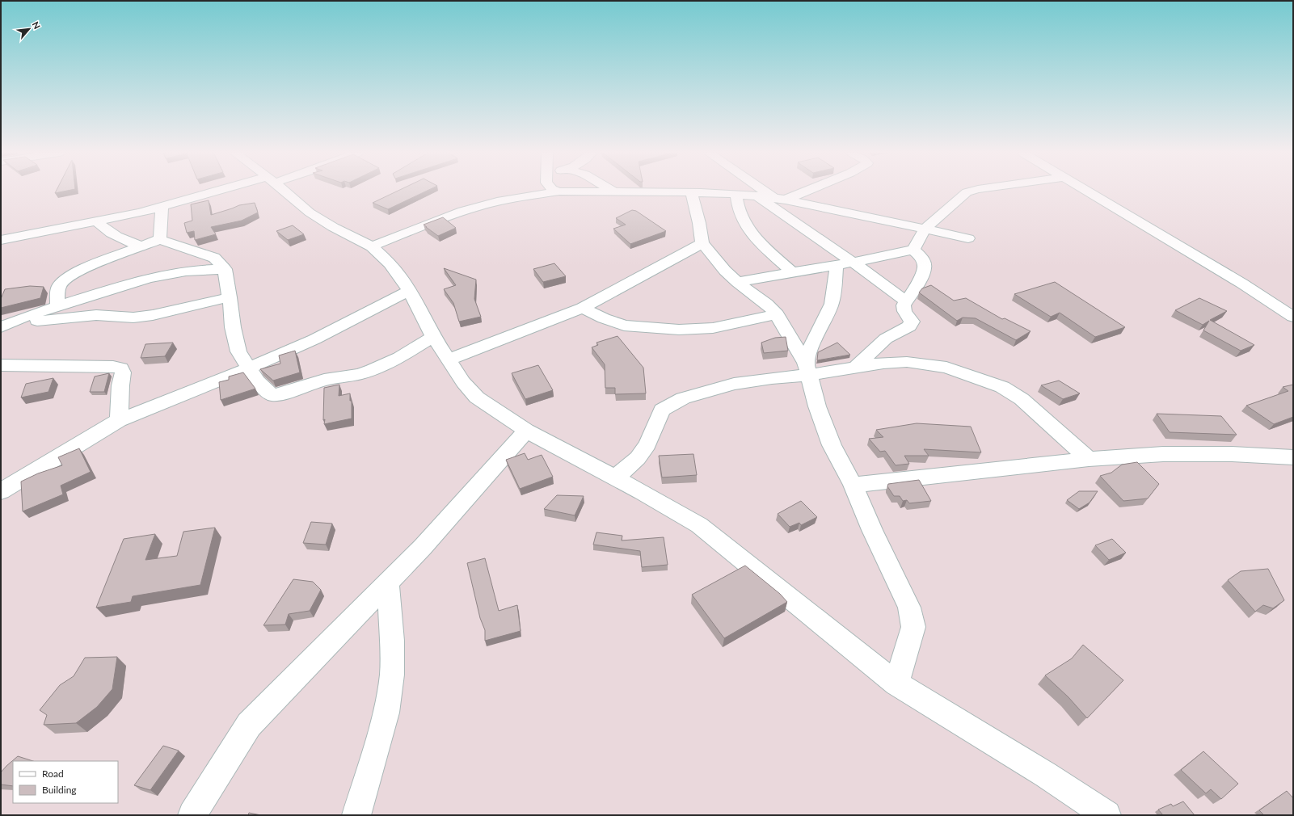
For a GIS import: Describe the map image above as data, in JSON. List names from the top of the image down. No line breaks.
{"legend":["Road","Building"],"north":"top right"}
